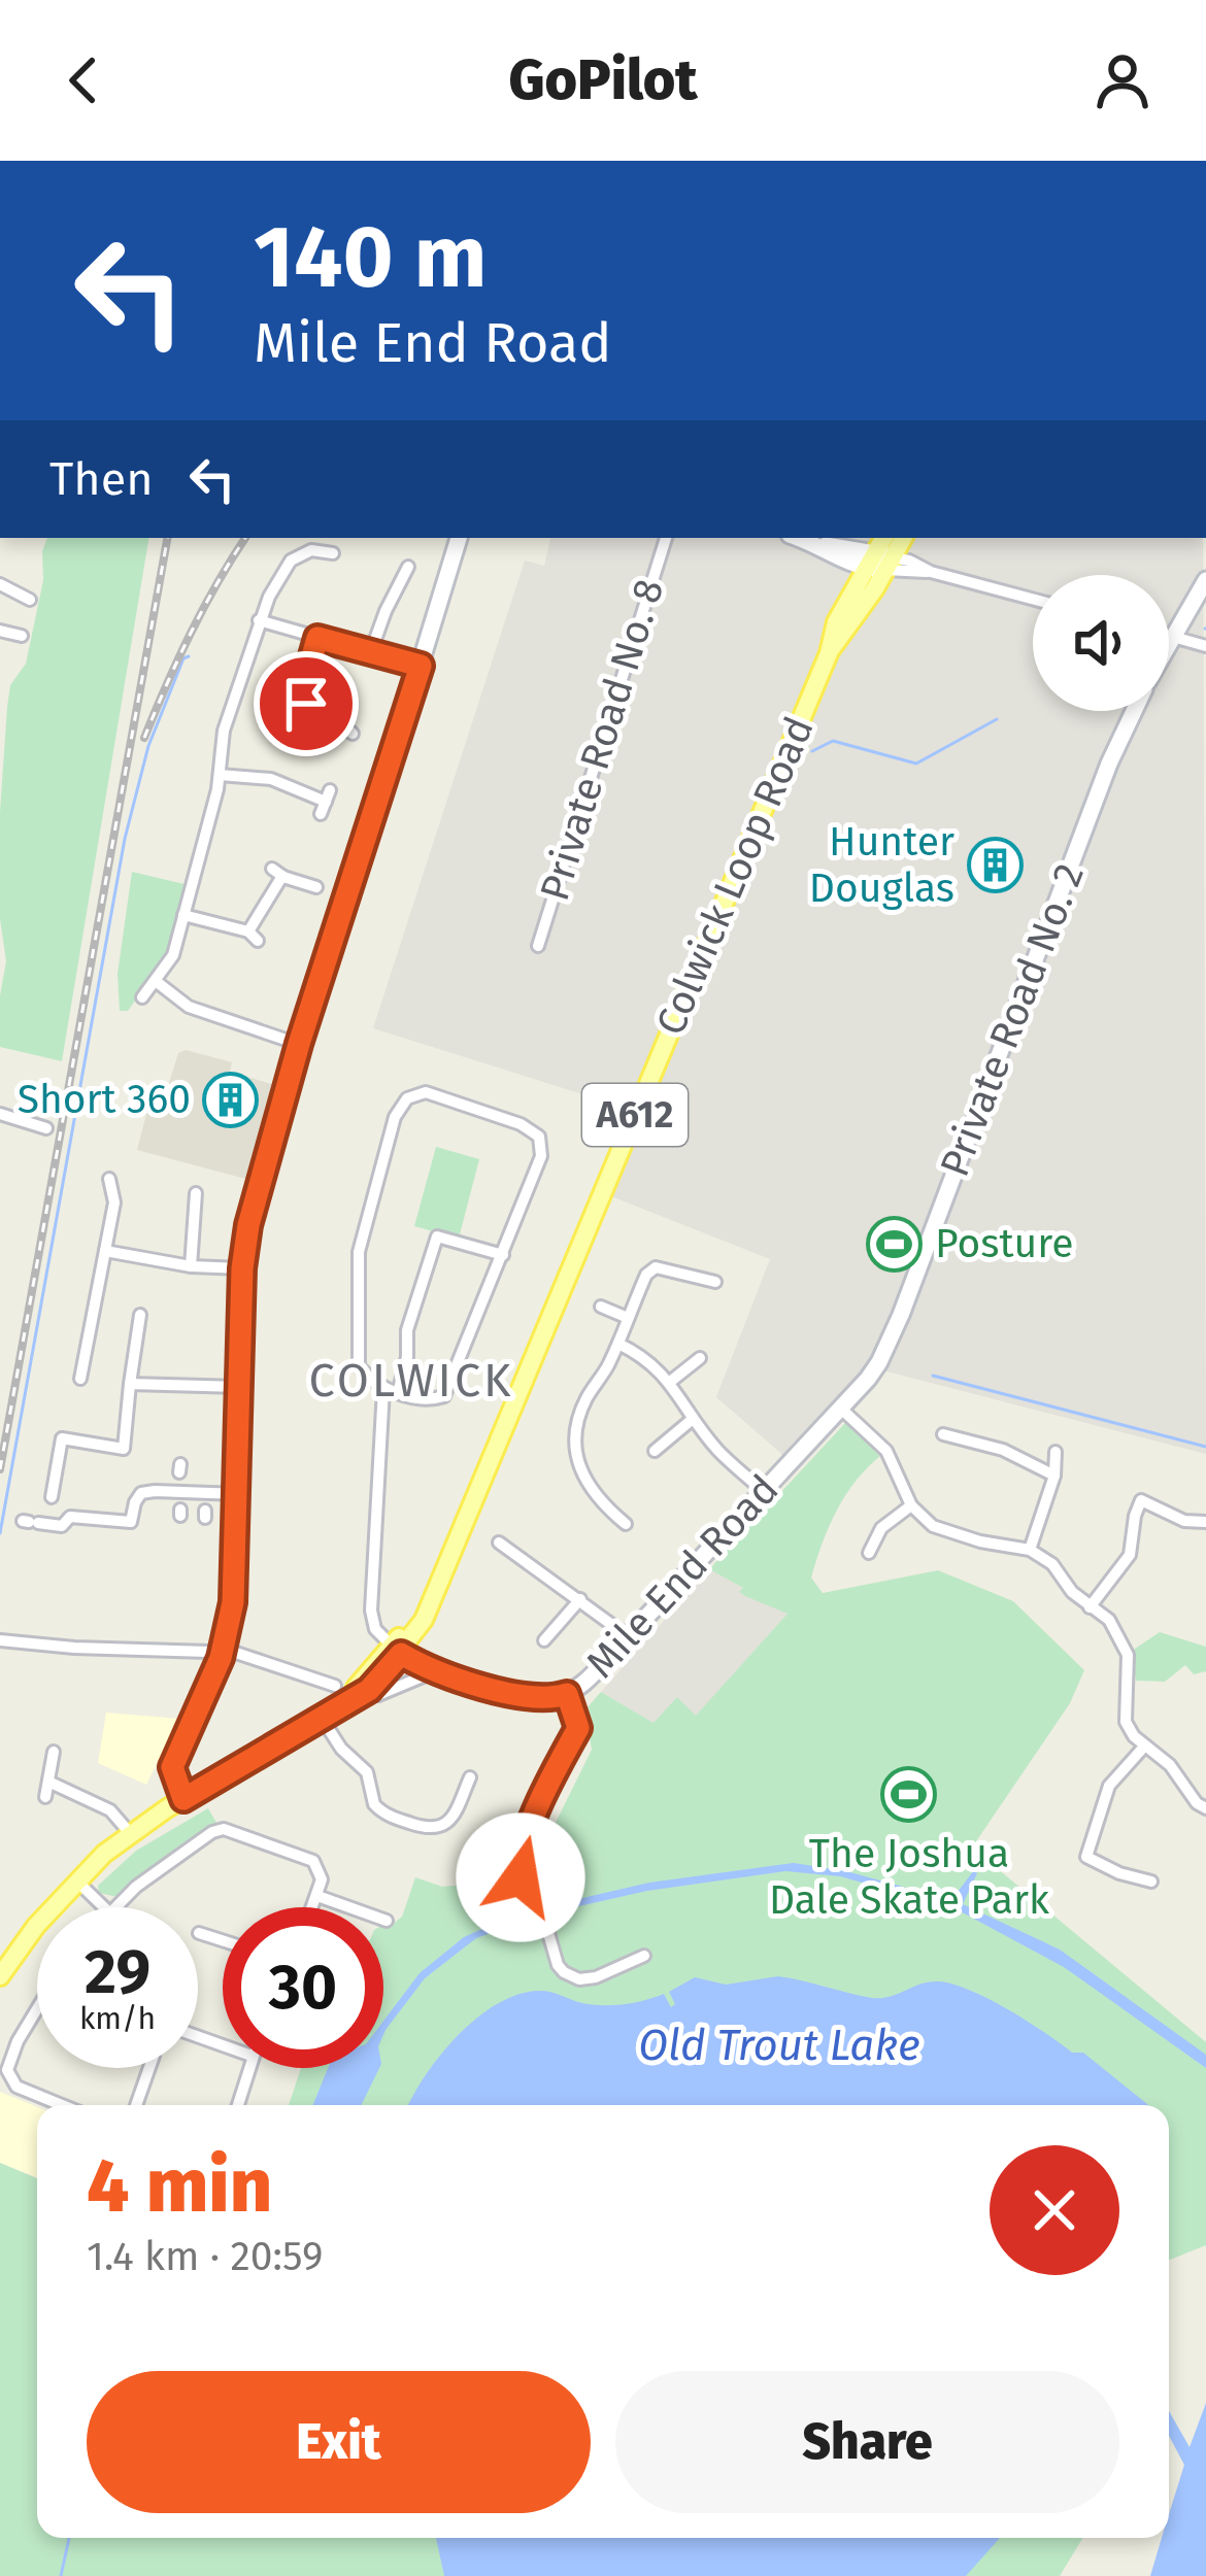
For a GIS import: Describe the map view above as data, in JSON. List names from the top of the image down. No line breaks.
{"streets":{"main road":["Colwick Loop Road","A612"],"street":["Private Road No. 8","Private Road No. 2","Mile End Road"]},"crossings":[["Colwick Loop Road","A612"],["Colwick Loop Road","Mile End Road"],["Private Road No. 2","Mile End Road"],["A612","Mile End Road"]],"districts":["COLWICK"],"water":["Old Trout Lake"],"places":{"building":["Hunter Douglas","Short 360"],"sports":["Posture","The Joshua Dale Skate Park"]},"page":{"header":"GoPilot","turn":["140 m","Mile End Road"],"then":"Then","speed":"29 km/h","limit":"30","heading":["4 min","1.4 km · 20:59"],"buttons":["Exit","Share"]}}
